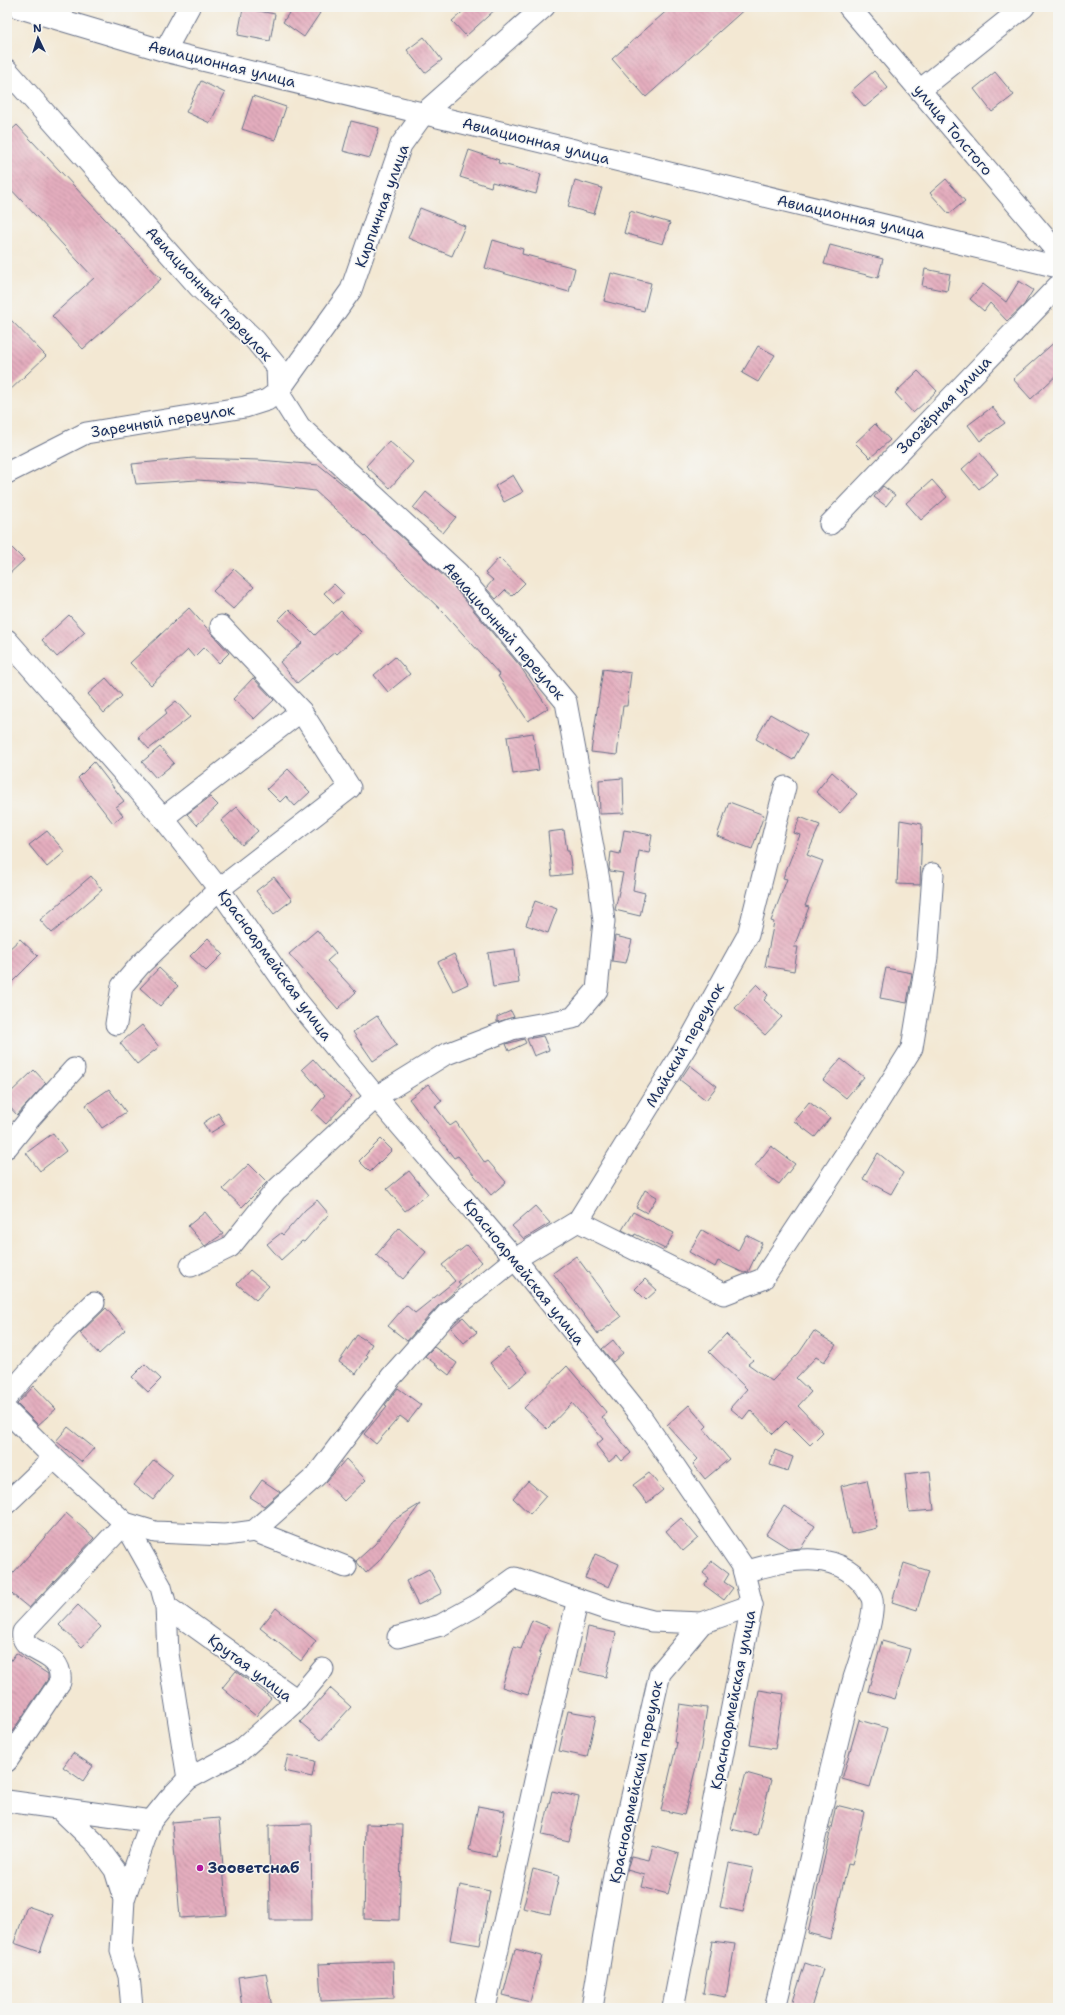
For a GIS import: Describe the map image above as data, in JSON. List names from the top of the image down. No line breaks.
{"streets":{"street":["Авиационная улица","улица Толстого","Кирпичная улица","Авиационный переулок","Заозёрная улица","Заречный переулок","Красноармейская улица","Майский переулок","Крутая улица","Красноармейский переулок"]},"crossings":[["Авиационная улица","Кирпичная улица"],["Кирпичная улица","Авиационный переулок"],["Кирпичная улица","Заречный переулок"],["Авиационный переулок","Заречный переулок"],["Авиационный переулок","Красноармейская улица"],["Красноармейская улица","Майский переулок"]],"places":["Зооветснаб"],"north":"top"}
